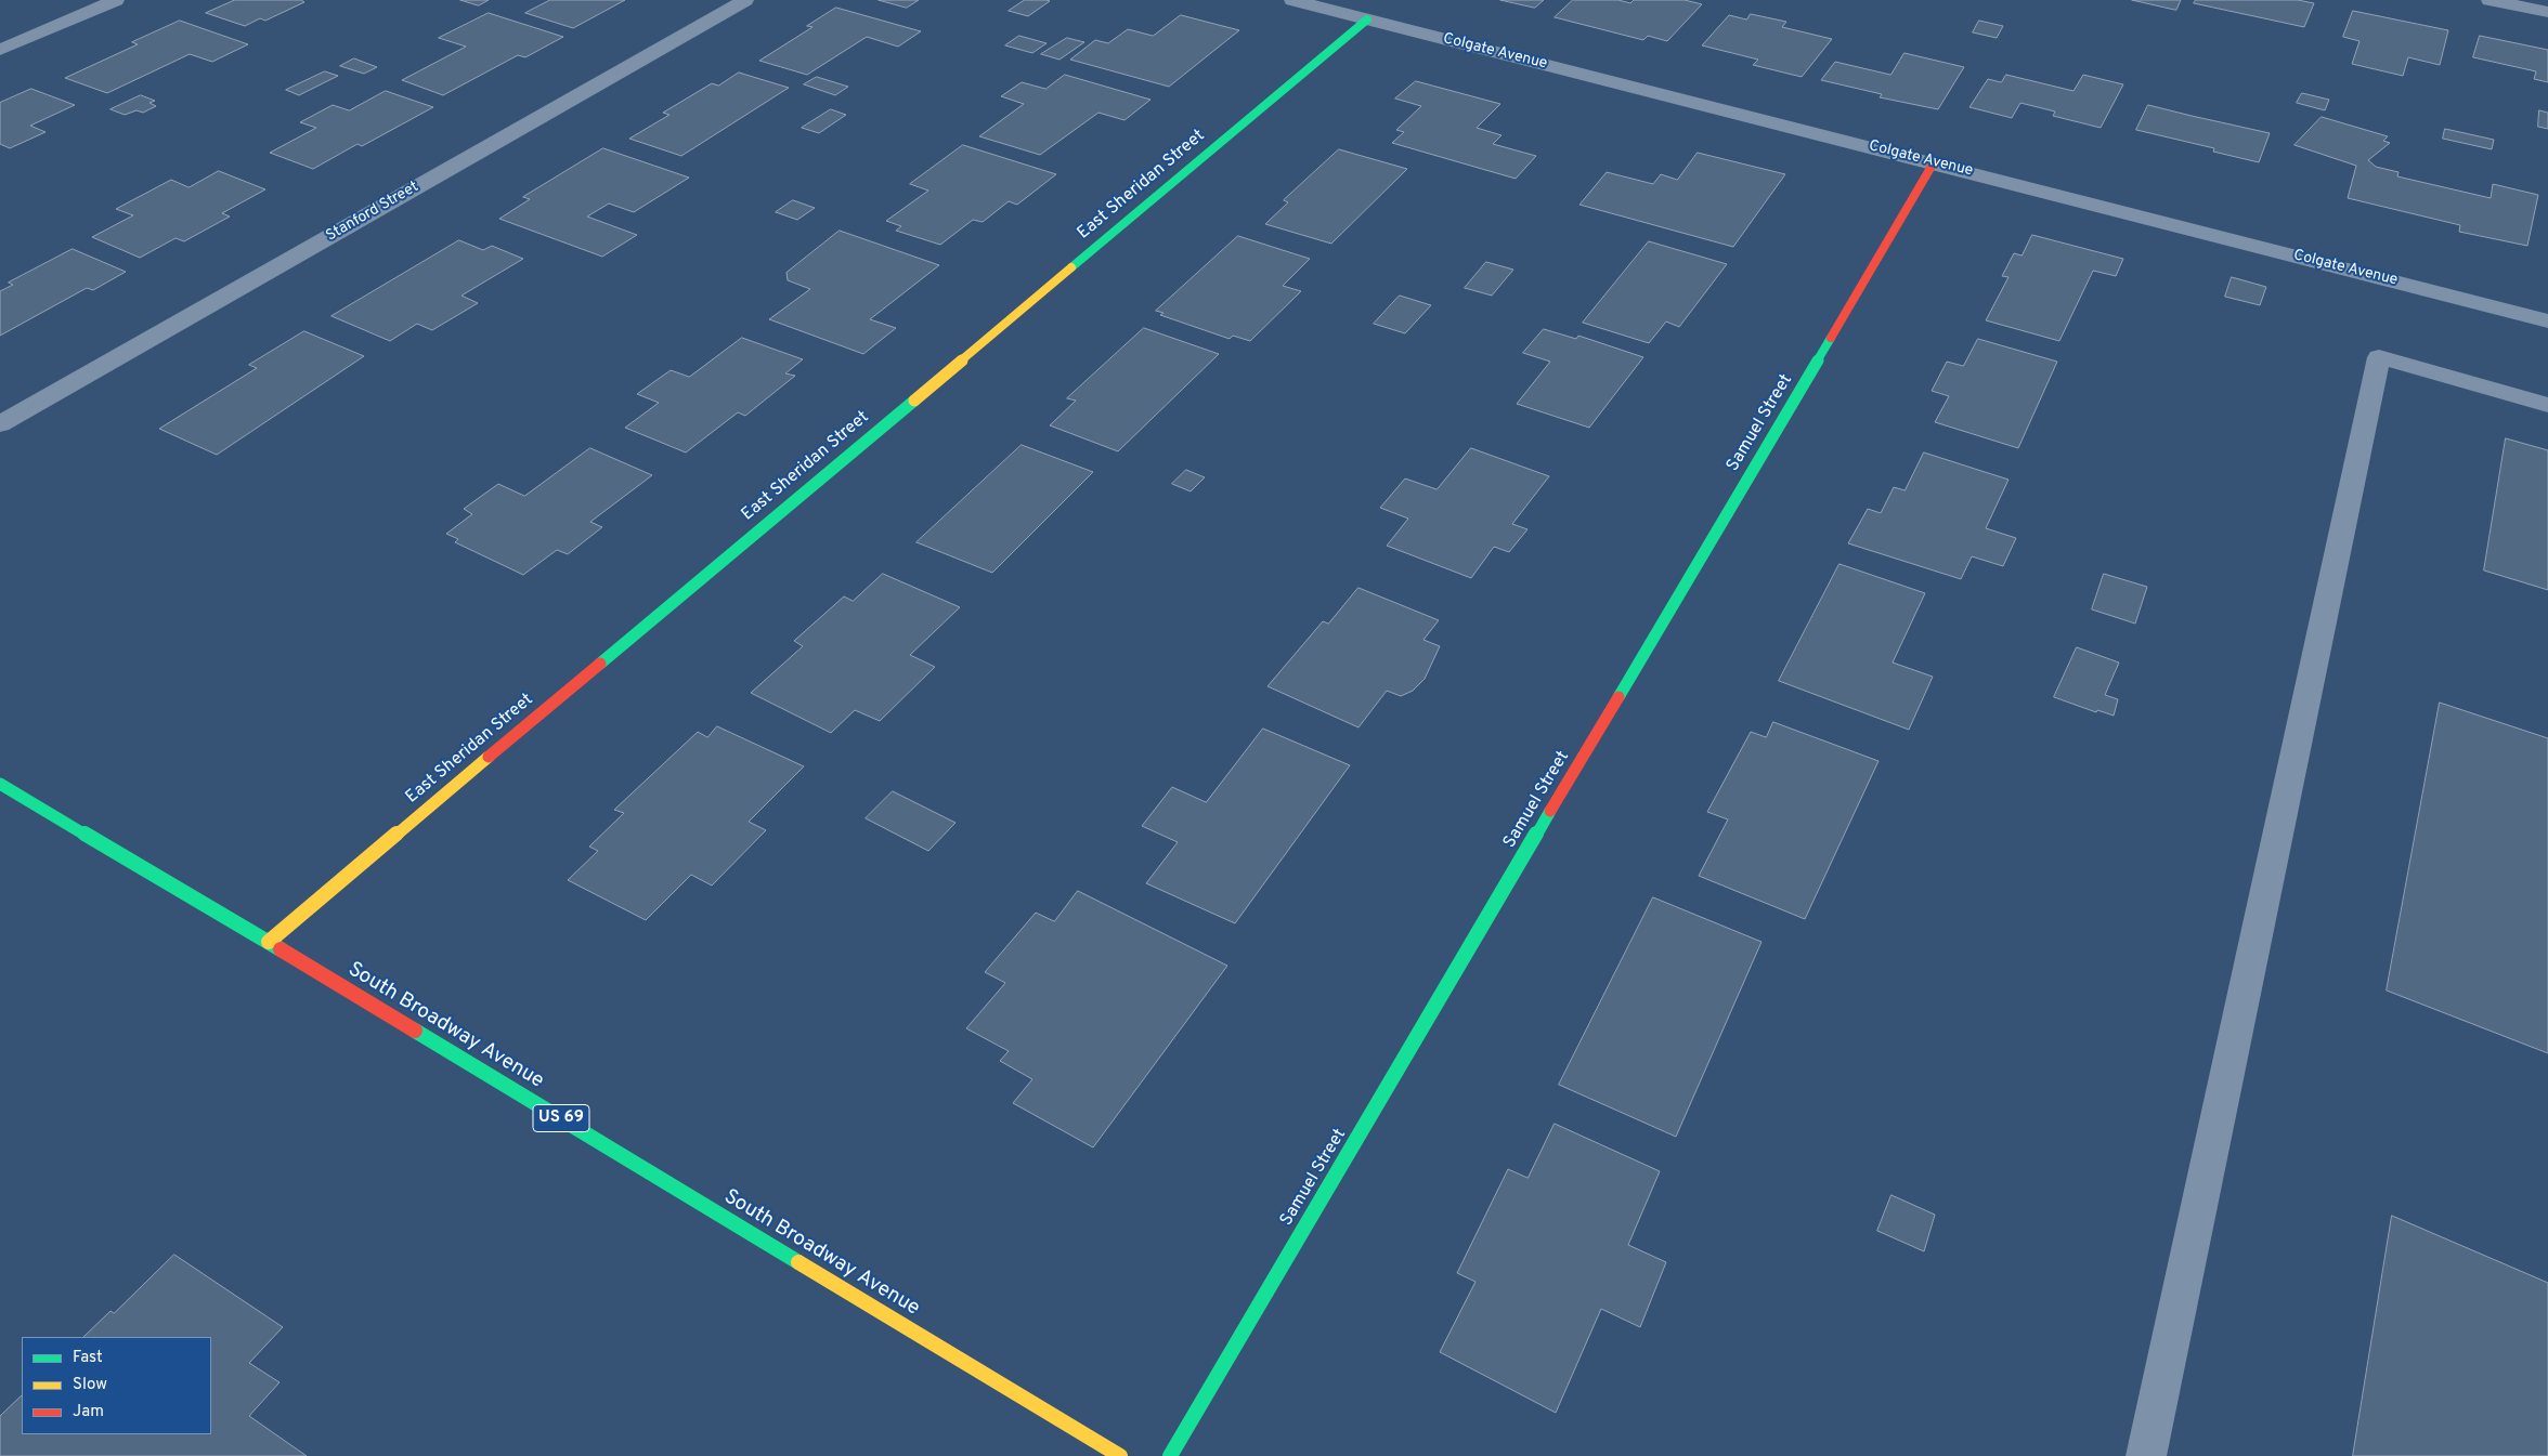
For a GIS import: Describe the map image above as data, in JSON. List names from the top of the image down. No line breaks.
{"streets":{"street":["Colgate Avenue","East Sheridan Street","Stanford Street","Samuel Street","South Broadway Avenue","US 69"]},"crossings":[["Colgate Avenue","East Sheridan Street"],["Colgate Avenue","Samuel Street"],["East Sheridan Street","South Broadway Avenue"]],"legend":["Fast","Slow","Jam"]}
